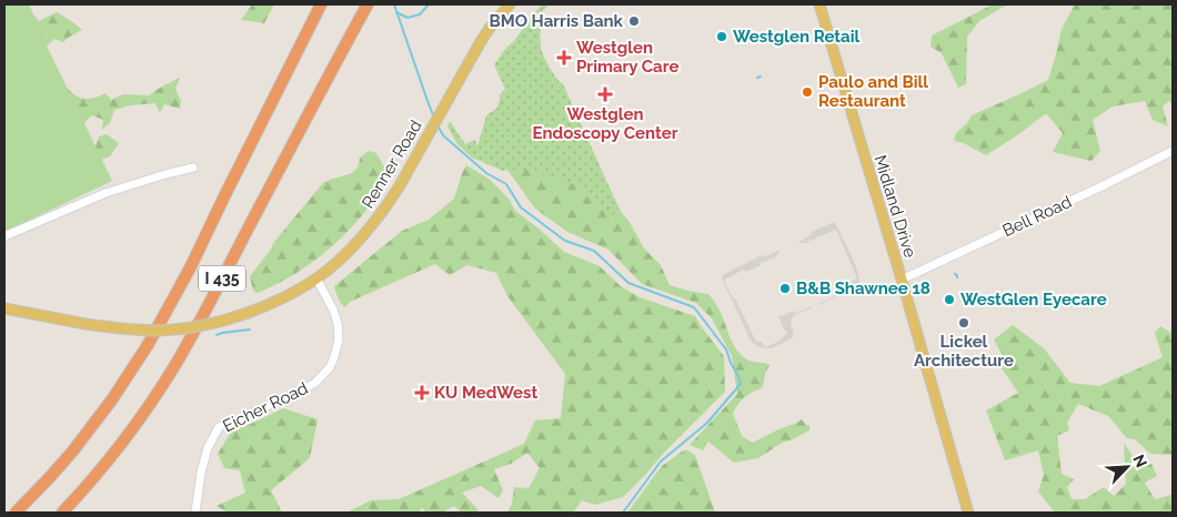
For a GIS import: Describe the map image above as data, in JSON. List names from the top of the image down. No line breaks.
{"streets":{"highway":["I 435"],"main road":["Renner Road","Midland Drive"],"street":["Bell Road","Eicher Road"]},"crossings":[["Renner Road","Eicher Road"],["Midland Drive","Bell Road"]],"places":{"other":["BMO Harris Bank","Westglen Retail","Paulo and Bill Restaurant","B&B Shawnee 18","WestGlen Eyecare","Lickel Architecture"],"health":["Westglen Primary Care","Westglen Endoscopy Center","KU MedWest"]},"north":"top right"}
